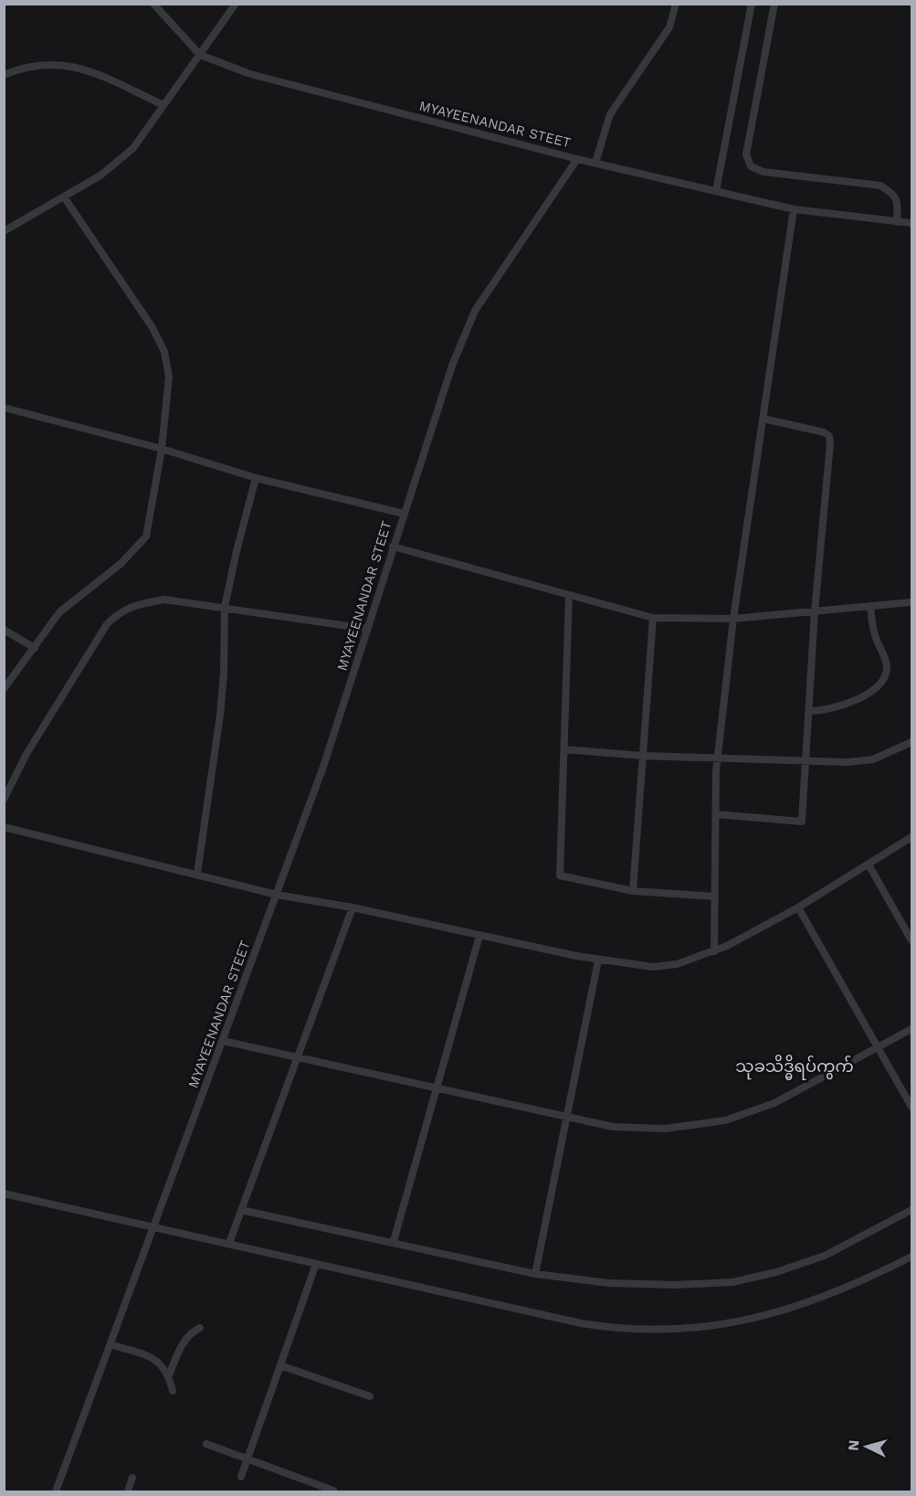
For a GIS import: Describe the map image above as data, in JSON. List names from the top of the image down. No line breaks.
{"streets":{"street":["MYAYEENANDAR STEET"]},"districts":["သုခသိဒ္ဓိရပ်ကွက်"],"north":"left"}
